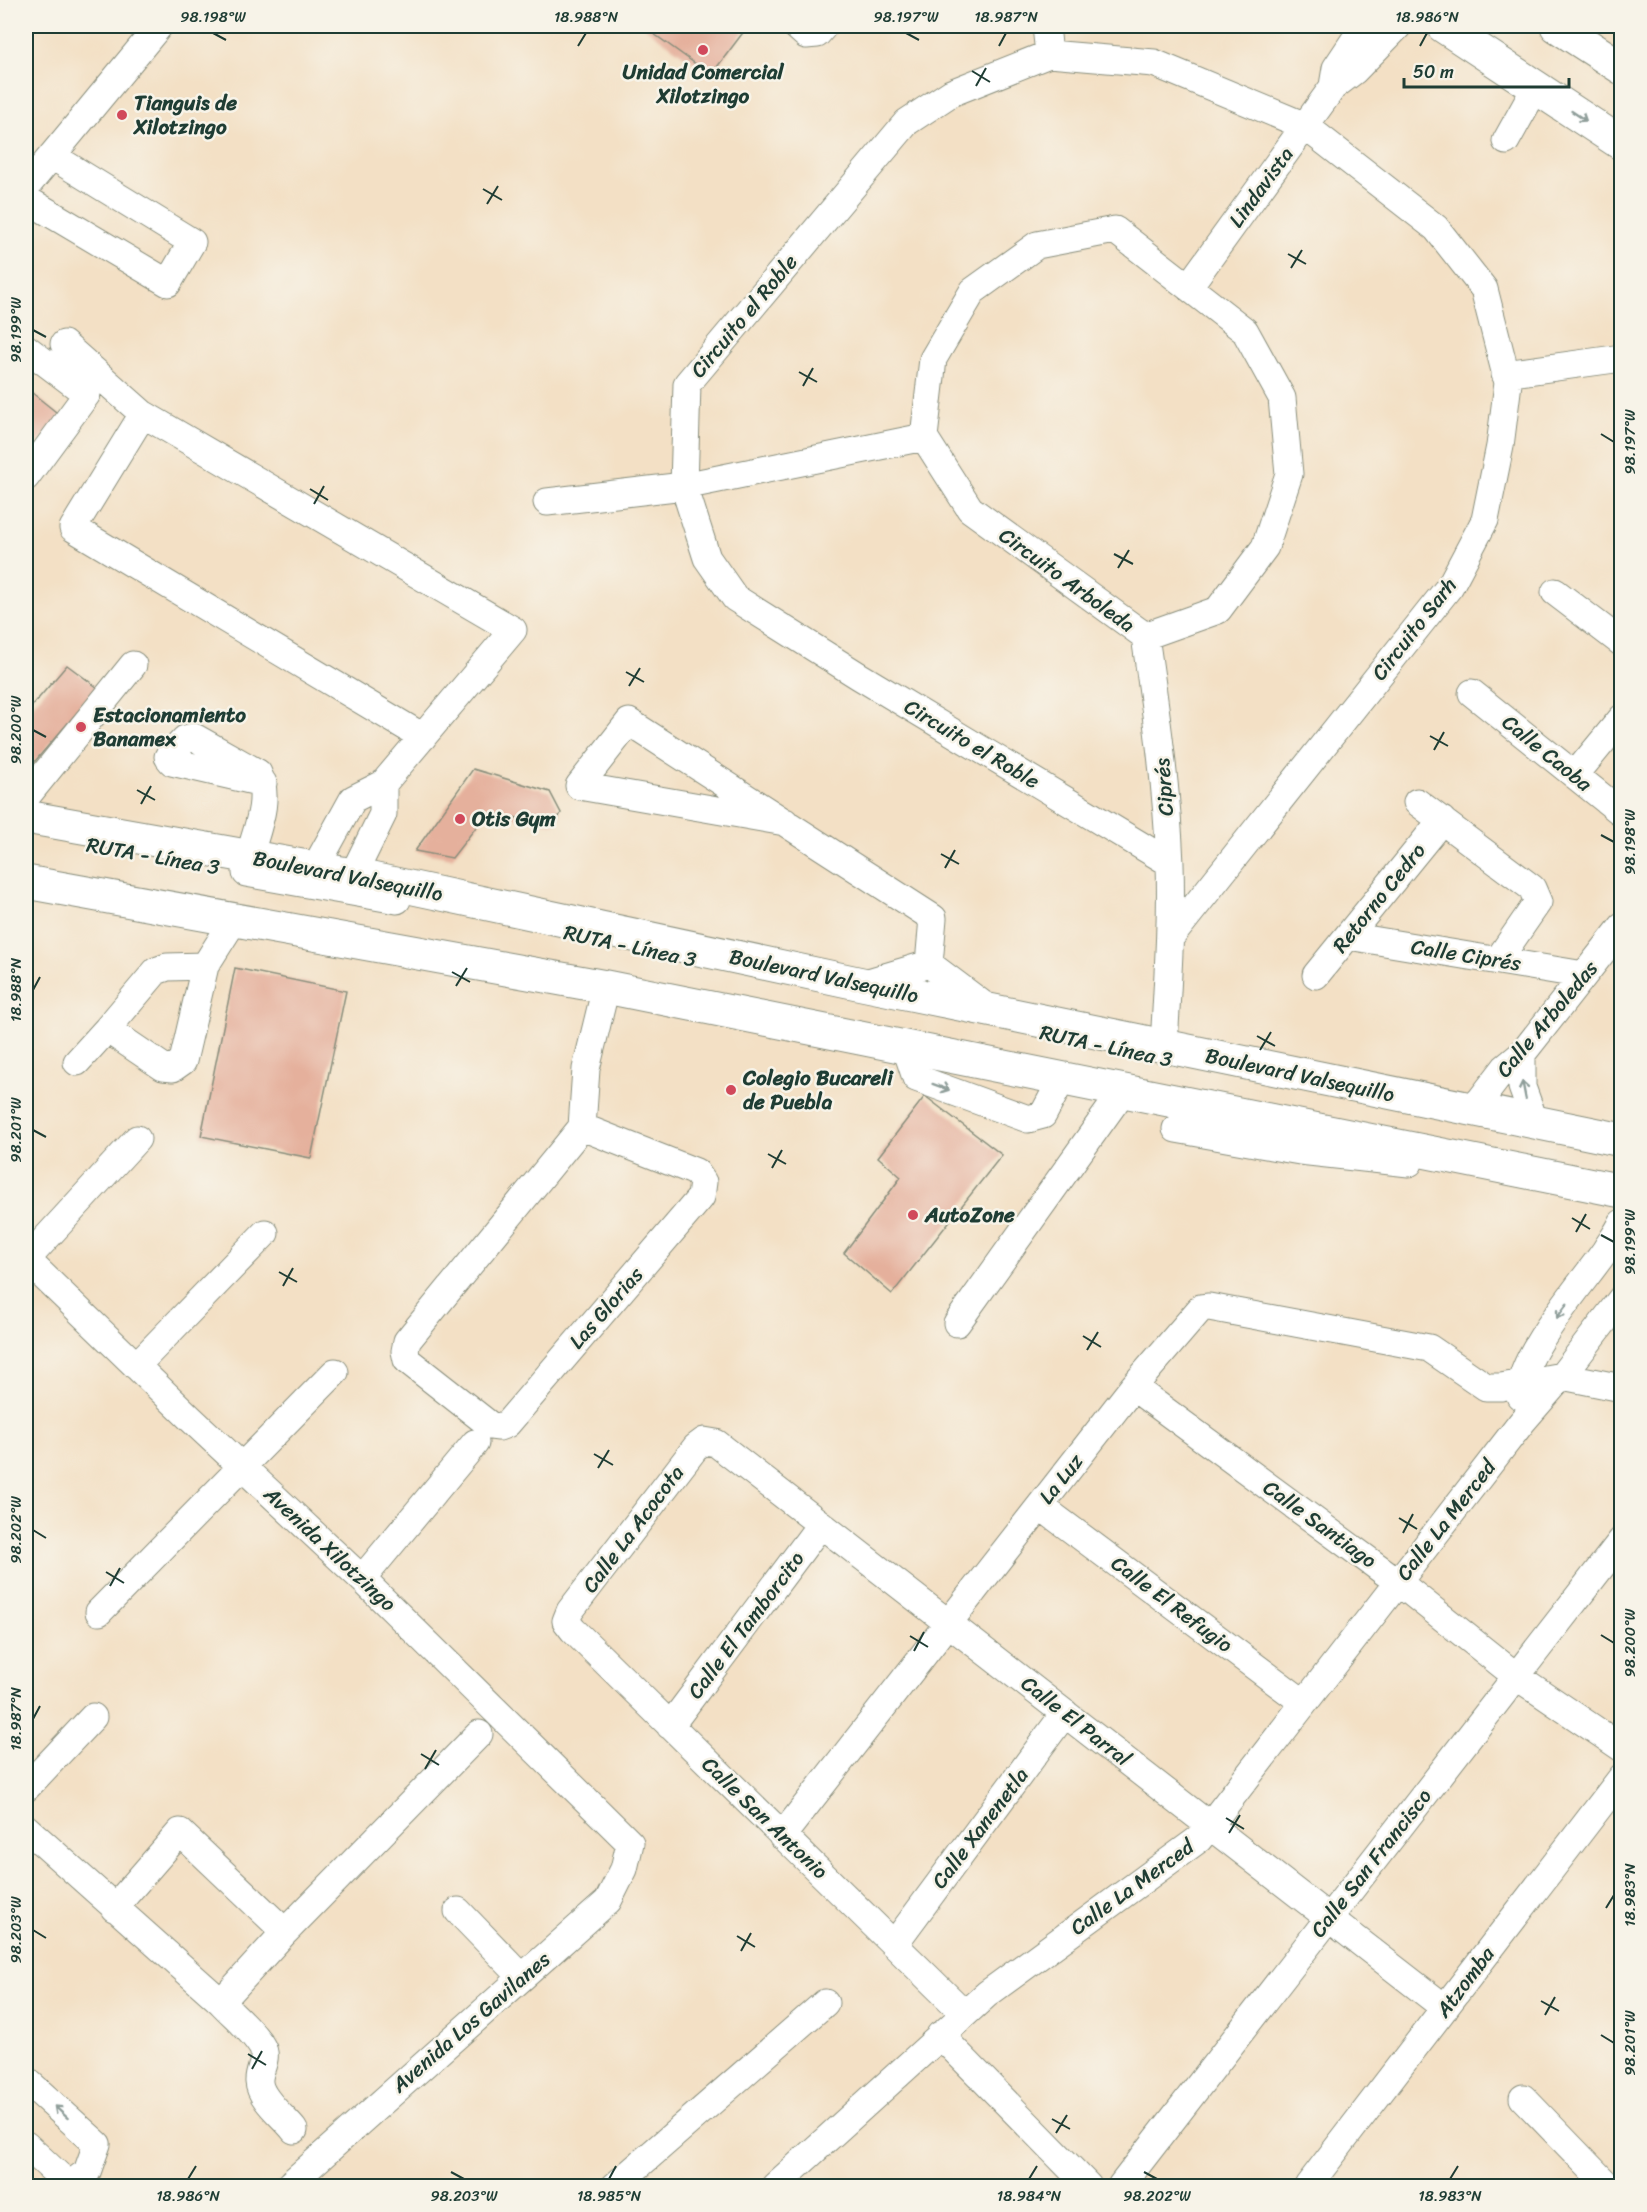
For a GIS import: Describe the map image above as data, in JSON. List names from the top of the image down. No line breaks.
{"streets":{"main road":["Boulevard Valsequillo"],"street":["Lindavista","Circuito el Roble","Circuito Arboleda","Circuito Sarh","Calle Caoba","Ciprés","RUTA - Línea 3","Retorno Cedro","Calle Ciprés","Calle Arboledas","Las Glorias","La Luz","Calle La Merced","Calle Santiago","Calle La Acocota","Avenida Xilotzingo","Calle El Refugio","Calle El Tamborcito","Calle El Parral","Calle San Antonio","Calle Xanenetla","Calle San Francisco","Atzomba","Avenida Los Gavilanes"]},"crossings":[["Lindavista","Circuito el Roble"],["Lindavista","Circuito Arboleda"],["Lindavista","Circuito Sarh"],["Circuito el Roble","Circuito Sarh"],["Circuito el Roble","Ciprés"],["Circuito Arboleda","Ciprés"],["Circuito Sarh","Ciprés"],["Boulevard Valsequillo","Calle Arboledas"],["Retorno Cedro","Calle Ciprés"],["Calle Ciprés","Calle Arboledas"],["La Luz","Calle Santiago"],["La Luz","Calle El Refugio"],["La Luz","Calle El Parral"],["La Luz","Calle San Antonio"],["Calle La Merced","Calle Santiago"],["Calle La Merced","Calle El Refugio"],["Calle La Merced","Calle El Parral"],["Calle La Merced","Calle San Antonio"],["Calle Santiago","Calle San Francisco"],["Calle La Acocota","Calle El Parral"],["Calle La Acocota","Calle San Antonio"],["Avenida Xilotzingo","Avenida Los Gavilanes"],["Calle El Tamborcito","Calle El Parral"],["Calle El Tamborcito","Calle San Antonio"],["Calle El Parral","Calle Xanenetla"],["Calle El Parral","Calle San Francisco"],["Calle El Parral","Atzomba"],["Calle San Antonio","Calle Xanenetla"]],"places":["Unidad Comercial Xilotzingo","Tianguis de Xilotzingo","Estacionamiento Banamex","Otis Gym","Colegio Bucareli de Puebla","AutoZone"],"scale_bar":"50 m","coordinates":["98.198°W","18.988°N","98.197°W","18.987°N","18.986°N","98.199°W","98.200°W","98.201°W","98.202°W","18.983°N","98.203°W","18.985°N","18.984°N"]}
